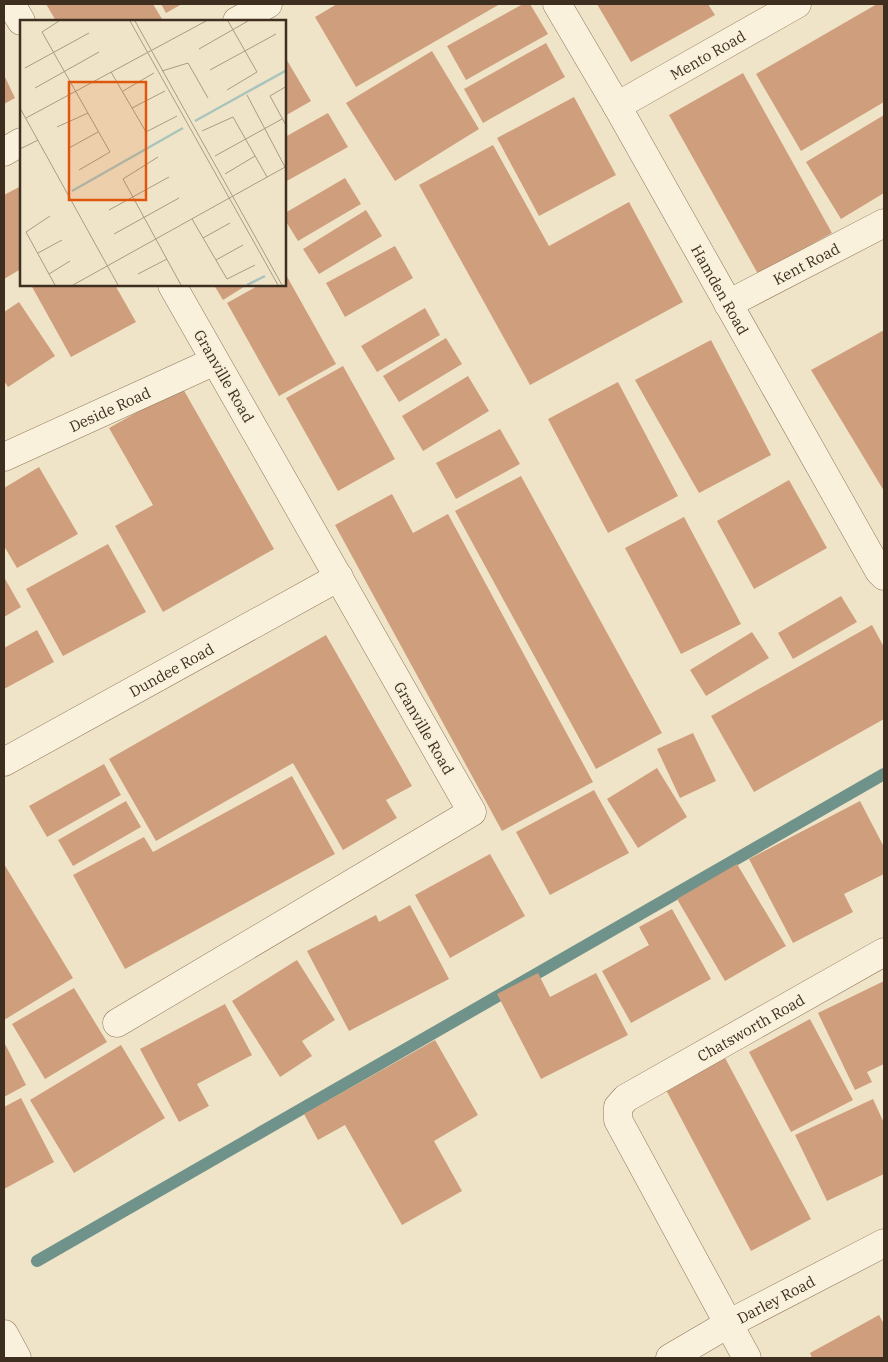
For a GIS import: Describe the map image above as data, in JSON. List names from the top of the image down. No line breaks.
{"streets":{"street":["Mento Road","Kent Road","Hamden Road","Granville Road","Deside Road","Dundee Road","Chatsworth Road","Darley Road"]},"crossings":[["Mento Road","Hamden Road"],["Kent Road","Hamden Road"],["Granville Road","Deside Road"],["Granville Road","Dundee Road"],["Chatsworth Road","Darley Road"]]}
